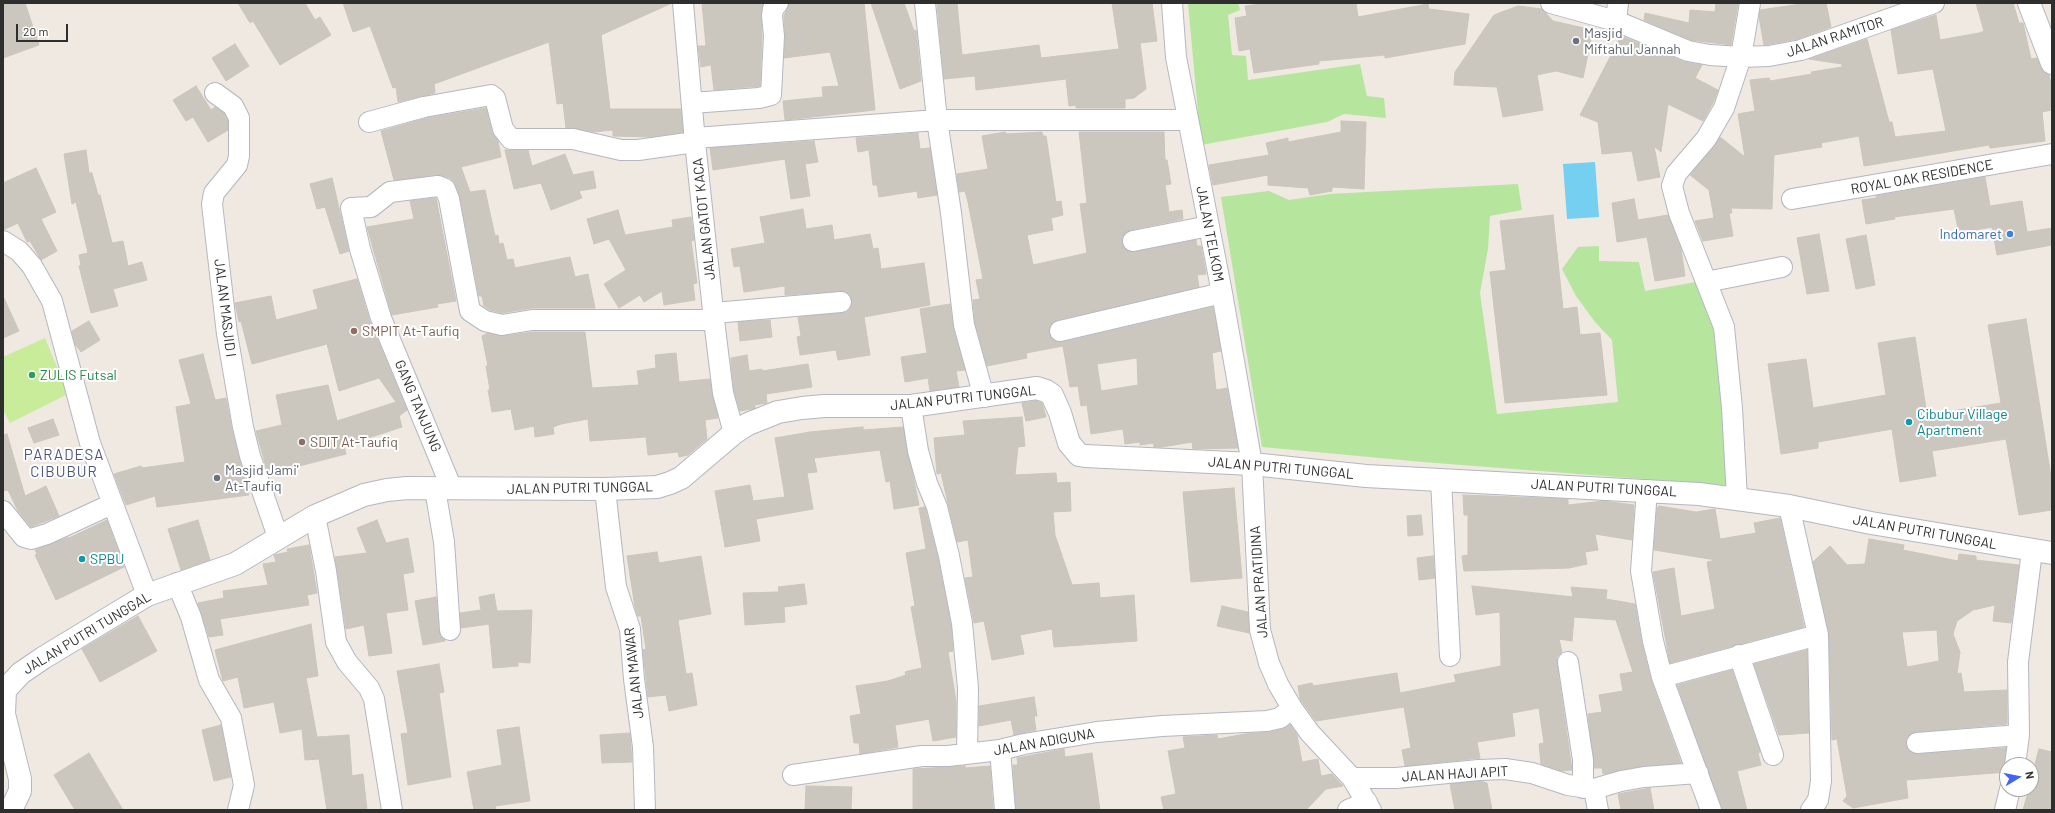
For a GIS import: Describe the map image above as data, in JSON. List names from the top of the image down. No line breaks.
{"streets":{"street":["JALAN RAMITOR","ROYAL OAK RESIDENCE","JALAN GATOT KACA","JALAN TELKOM","JALAN MASJID I","JALAN PUTRI TUNGGAL","GANG TANJUNG","JALAN PRATIDINA","JALAN MAWAR","JALAN ADIGUNA","JALAN HAJI APIT"]},"crossings":[["JALAN GATOT KACA","JALAN PUTRI TUNGGAL"],["JALAN GATOT KACA","GANG TANJUNG"],["JALAN TELKOM","JALAN PUTRI TUNGGAL"],["JALAN TELKOM","JALAN PRATIDINA"],["JALAN MASJID I","JALAN PUTRI TUNGGAL"],["JALAN PUTRI TUNGGAL","GANG TANJUNG"],["JALAN PUTRI TUNGGAL","JALAN PRATIDINA"],["JALAN PUTRI TUNGGAL","JALAN MAWAR"],["JALAN PRATIDINA","JALAN ADIGUNA"],["JALAN PRATIDINA","JALAN HAJI APIT"]],"districts":["PARADESA CIBUBUR"],"places":["Masjid Miftahul Jannah","Indomaret","SMPIT At-Taufiq","ZULIS Futsal","Cibubur Village Apartment","SDIT At-Taufiq","Masjid Jami' At-Taufiq","SPBU"],"scale_bar":"20 m","north":"right"}
